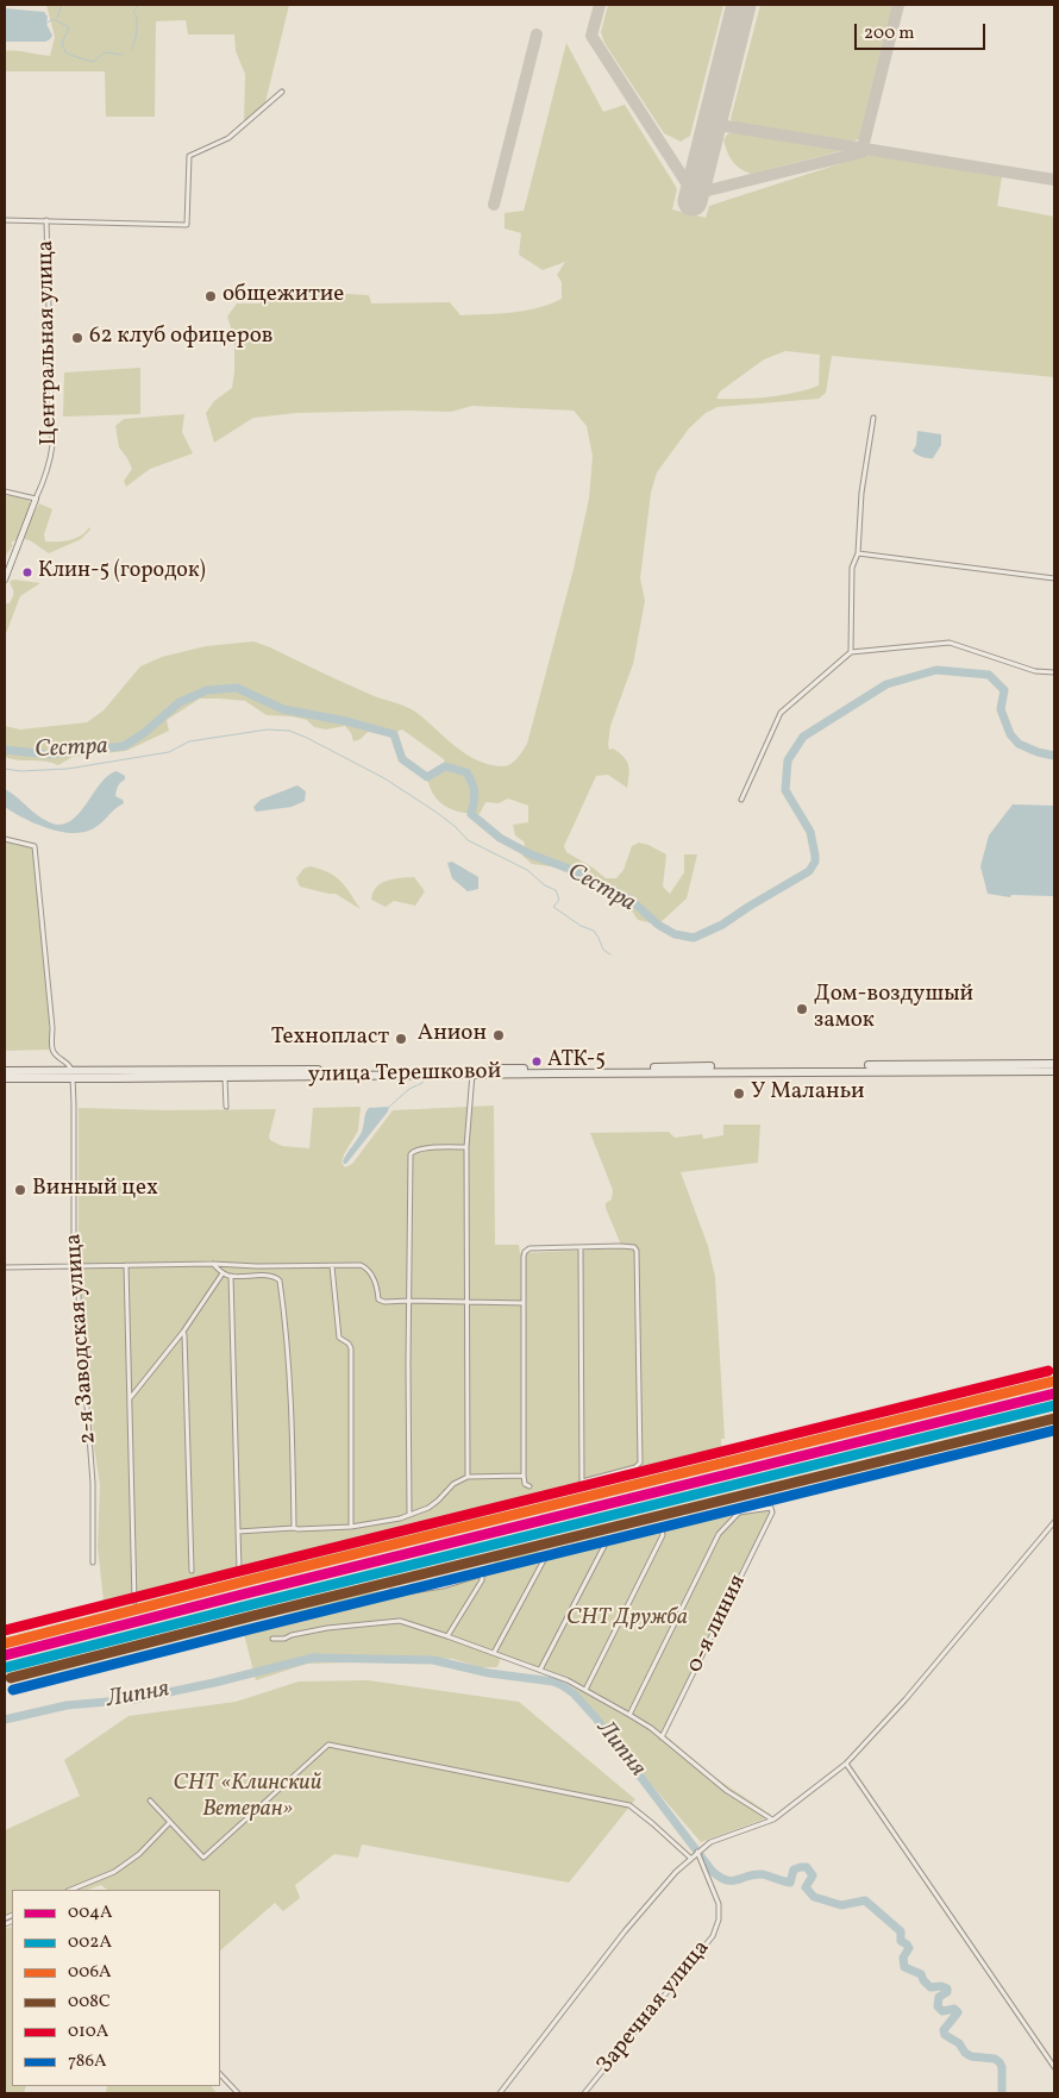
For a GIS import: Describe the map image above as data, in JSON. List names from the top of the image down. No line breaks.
{"streets":{"highway":["улица Терешковой"],"street":["Центральная улица","2-я Заводская улица","0-я линия","Заречная улица"]},"crossings":[["улица Терешковой","2-я Заводская улица"]],"water":["Сестра","Липня"],"parks":["СНТ Дружба","СНТ «Клинский Ветеран»"],"places":["общежитие","62 клуб офицеров","Клин-5 (городок)","Дом-воздушый замок","Анион","Технопласт","АТК-5","У Маланьи","Винный цех"],"lines":["transit line 010А","transit line 006А","transit line 004А","transit line 002А","transit line 008С","transit line 786А"],"legend":["004А","002А","006А","008С","010А","786А"],"scale_bar":"200 m"}
